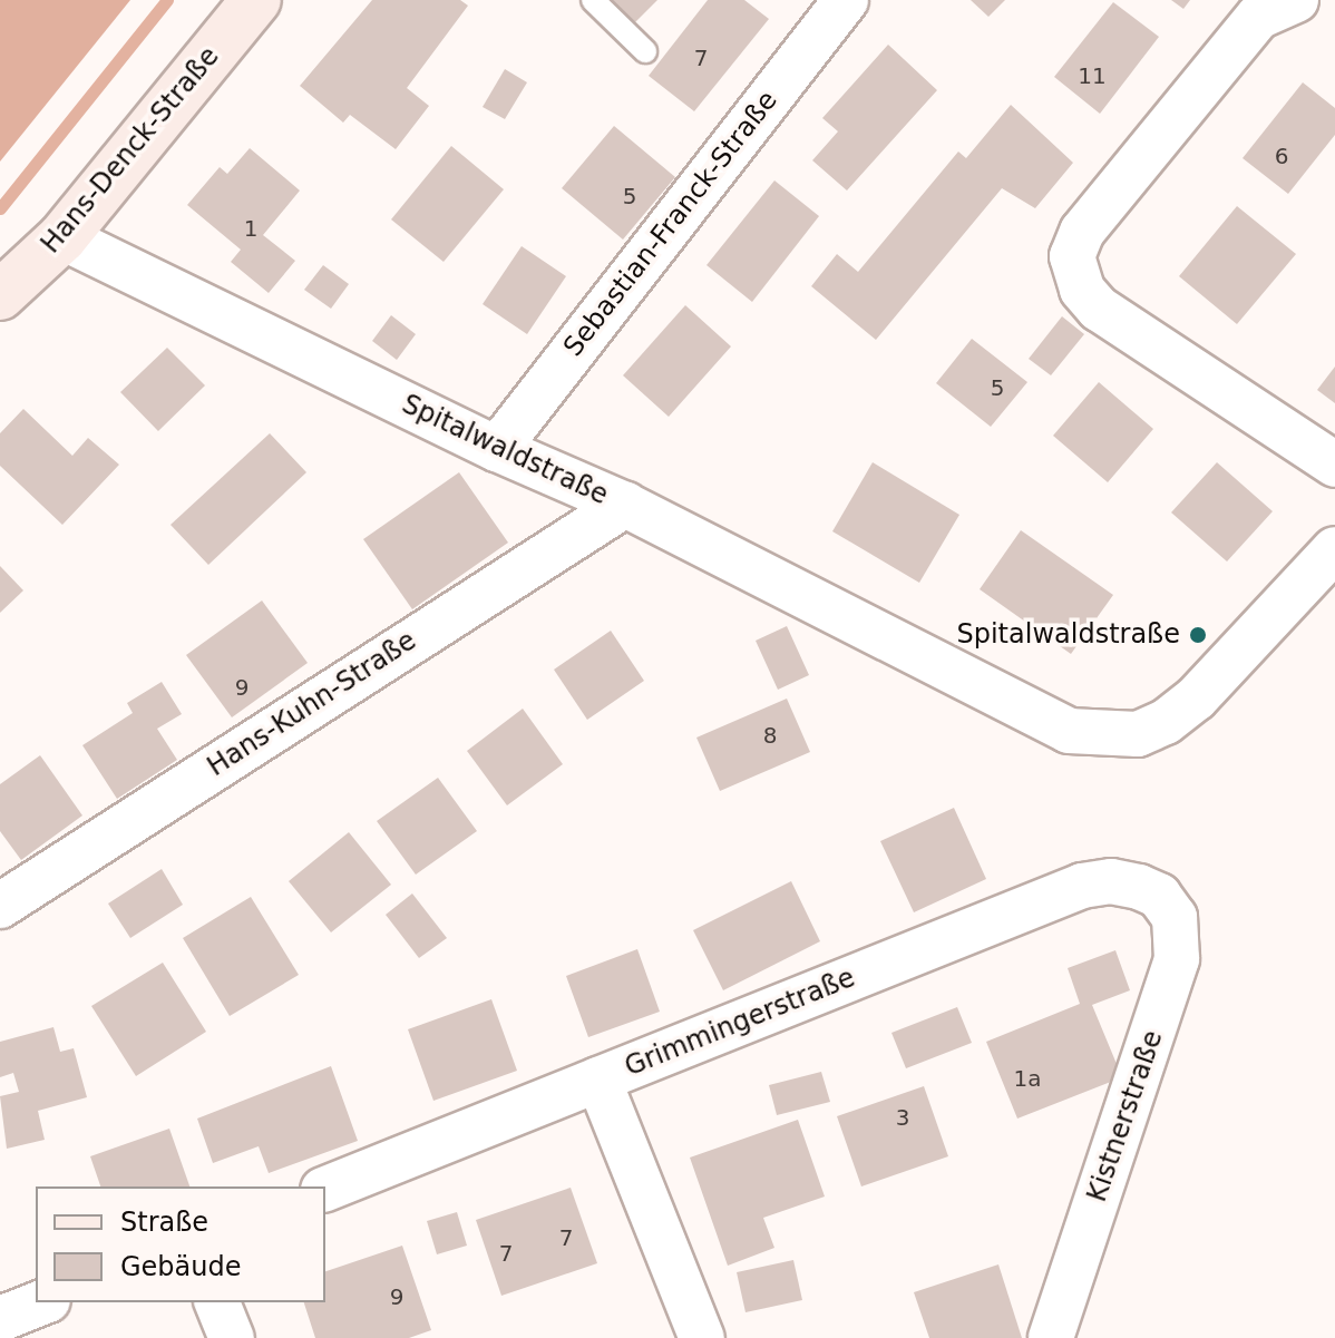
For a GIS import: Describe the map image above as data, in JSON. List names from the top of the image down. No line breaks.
{"streets":{"street":["Hans-Denck-Straße","Sebastian-Franck-Straße","Spitalwaldstraße","Hans-Kuhn-Straße","Grimmingerstraße","Kistnerstraße"]},"crossings":[["Hans-Denck-Straße","Spitalwaldstraße"],["Sebastian-Franck-Straße","Spitalwaldstraße"],["Spitalwaldstraße","Hans-Kuhn-Straße"],["Grimmingerstraße","Kistnerstraße"]],"places":["Spitalwaldstraße"],"house_numbers":["7","11","6","5","1","5","9","8","1a","3","7","7","9"],"legend":["Straße","Gebäude"]}
